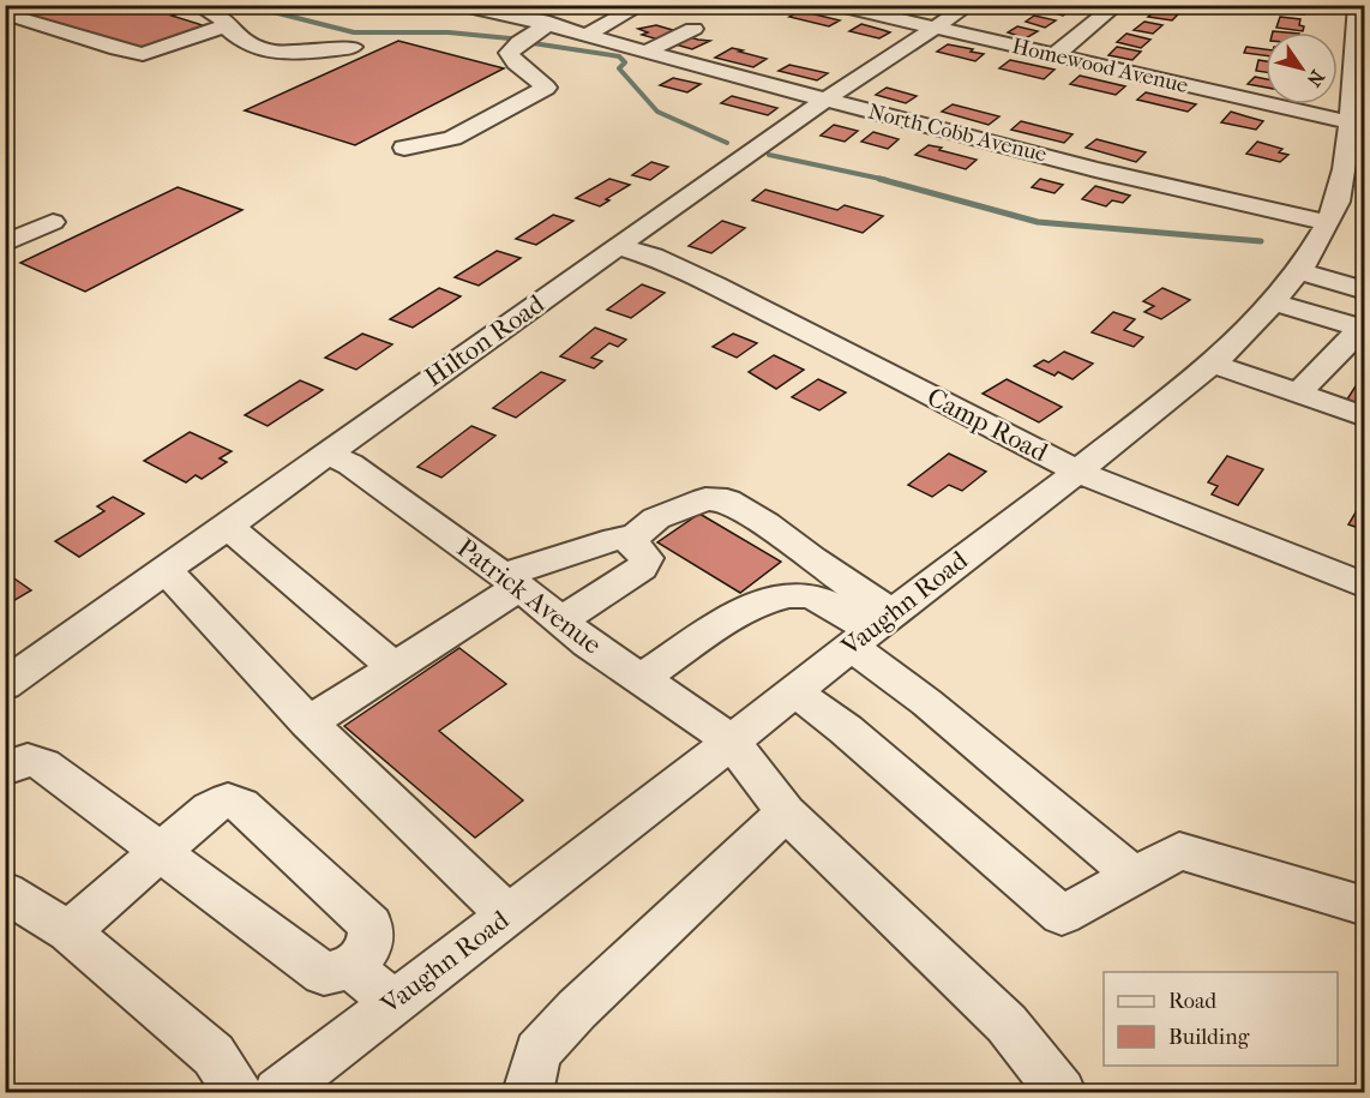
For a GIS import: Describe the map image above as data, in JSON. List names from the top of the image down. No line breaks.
{"streets":{"street":["Homewood Avenue","North Cobb Avenue","Hilton Road","Camp Road","Patrick Avenue","Vaughn Road"]},"crossings":[["Homewood Avenue","Hilton Road"],["Homewood Avenue","Vaughn Road"],["North Cobb Avenue","Hilton Road"],["North Cobb Avenue","Vaughn Road"],["Hilton Road","Camp Road"],["Hilton Road","Patrick Avenue"],["Camp Road","Vaughn Road"],["Patrick Avenue","Vaughn Road"]],"legend":["Road","Building"],"north":"bottom right"}
